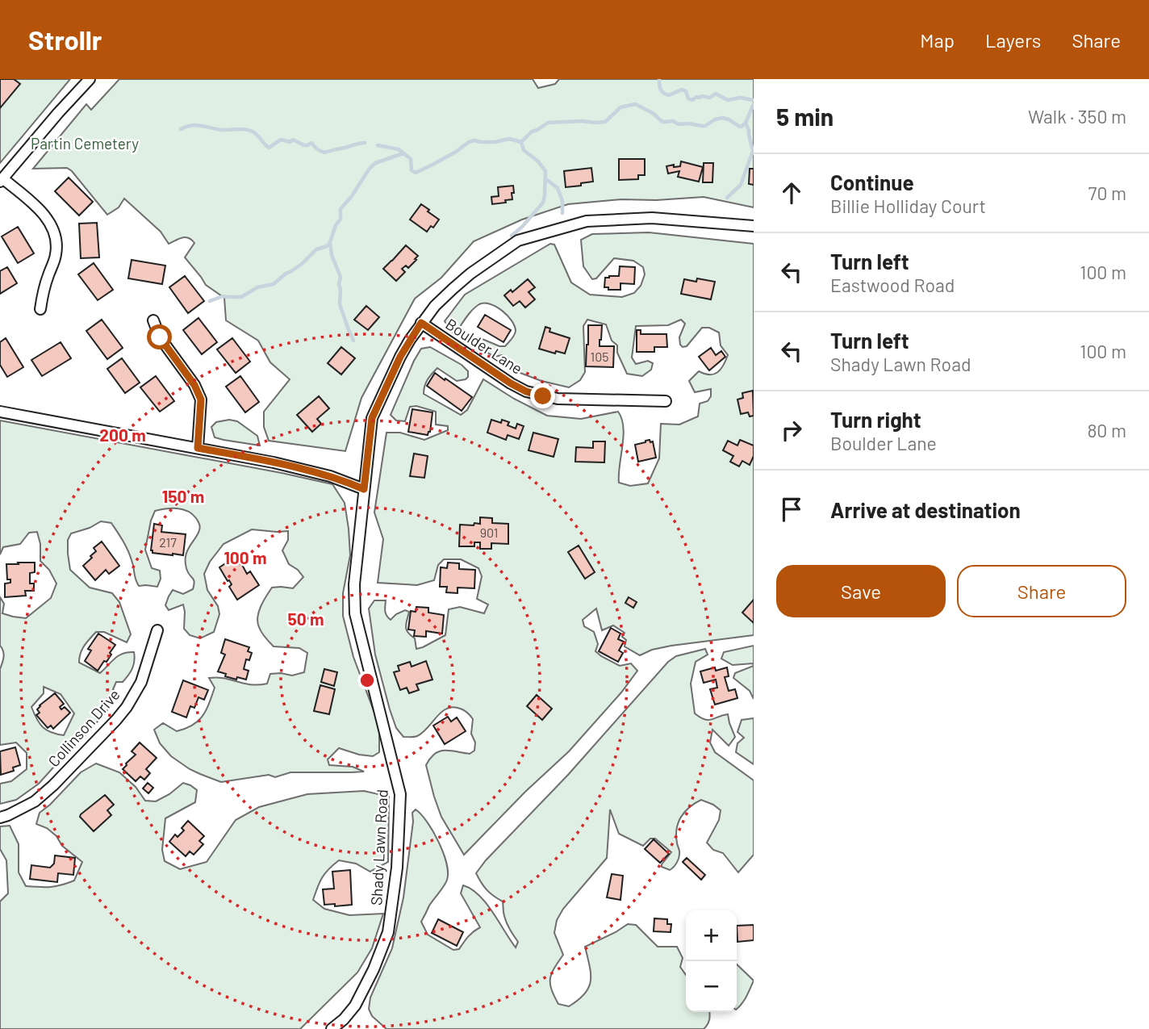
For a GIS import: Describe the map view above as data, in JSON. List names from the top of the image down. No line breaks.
{"streets":{"street":["Boulder Lane","Collinson Drive","Shady Lawn Road"]},"crossings":[["Boulder Lane","Shady Lawn Road"]],"parks":["Partin Cemetery"],"house_numbers":["105","901","217"],"page":{"header":"Strollr","nav":["Map","Layers","Share"],"heading":["5 min","Walk · 350 m"],"list":[["Continue","Billie Holliday Court","70 m"],["Turn left","Eastwood Road","100 m"],["Turn left","Shady Lawn Road","100 m"],["Turn right","Boulder Lane","80 m"],"Arrive at destination"],"buttons":["Save","Share"],"map_buttons":["+","−"]},"rings":["200 m","150 m","100 m","50 m"]}
